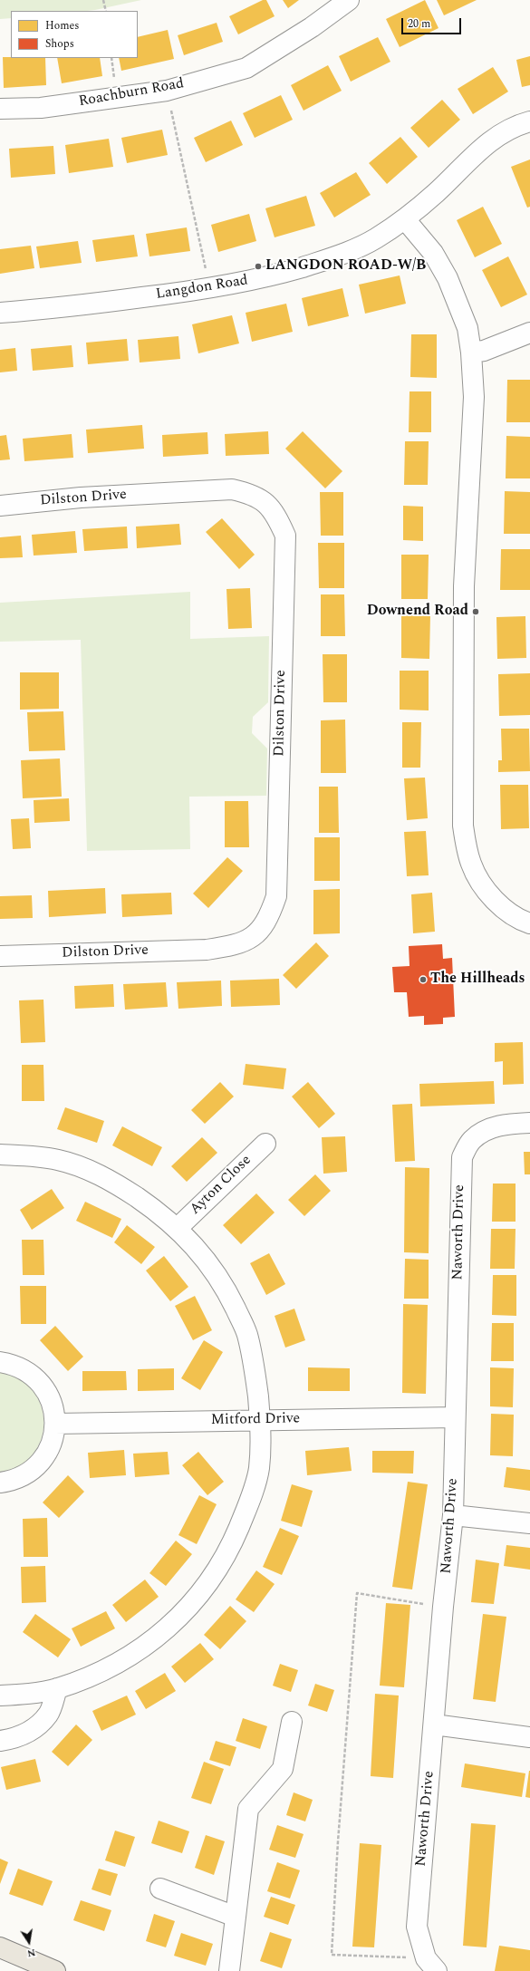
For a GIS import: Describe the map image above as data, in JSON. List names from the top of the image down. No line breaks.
{"streets":{"street":["Roachburn Road","Langdon Road","Dilston Drive","Ayton Close","Naworth Drive","Mitford Drive"]},"crossings":[["Naworth Drive","Mitford Drive"]],"places":["LANGDON ROAD-W/B","Downend Road","The Hillheads"],"legend":["Homes","Shops"],"scale_bar":"20 m","north":"bottom"}
